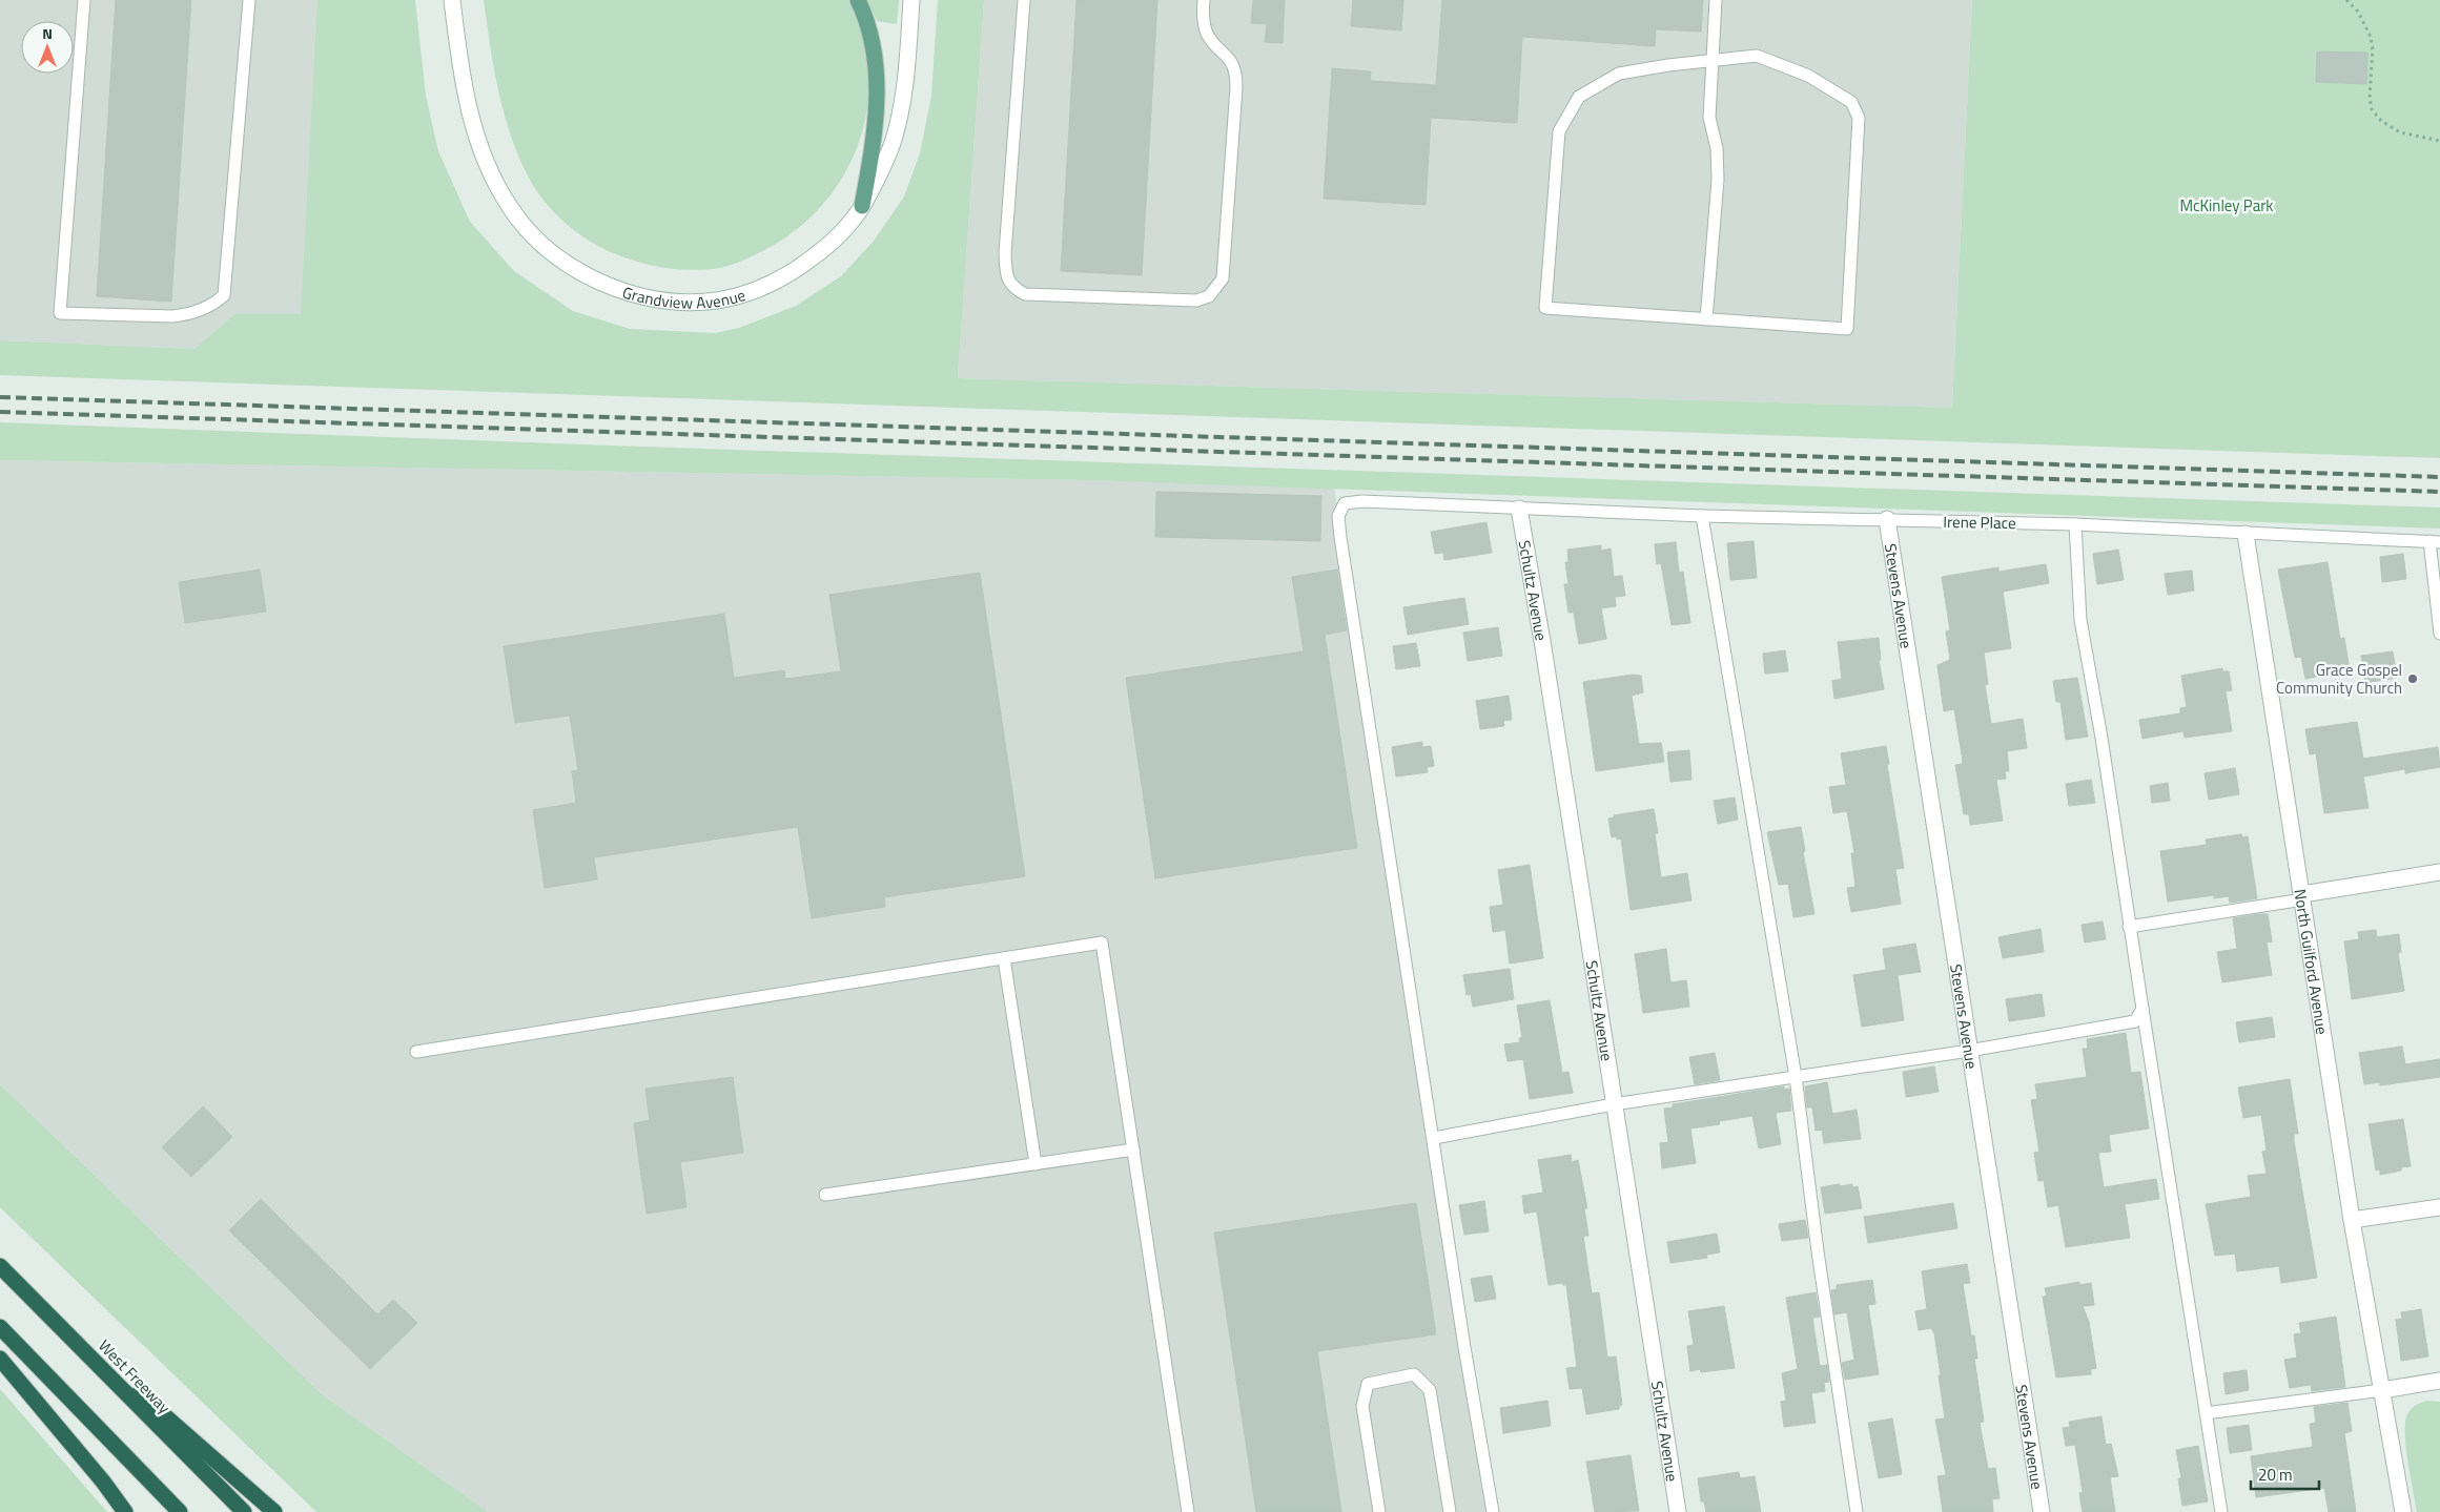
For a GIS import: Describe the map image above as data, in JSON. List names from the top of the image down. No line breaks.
{"streets":{"highway":["West Freeway"],"street":["Grandview Avenue","Schultz Avenue","Stevens Avenue","North Guilford Avenue"],"lane":["Irene Place"]},"crossings":[["Irene Place","Schultz Avenue"],["Irene Place","Stevens Avenue"],["Irene Place","North Guilford Avenue"]],"parks":["McKinley Park"],"places":["Grace Gospel Community Church"],"scale_bar":"20 m","north":"top"}
